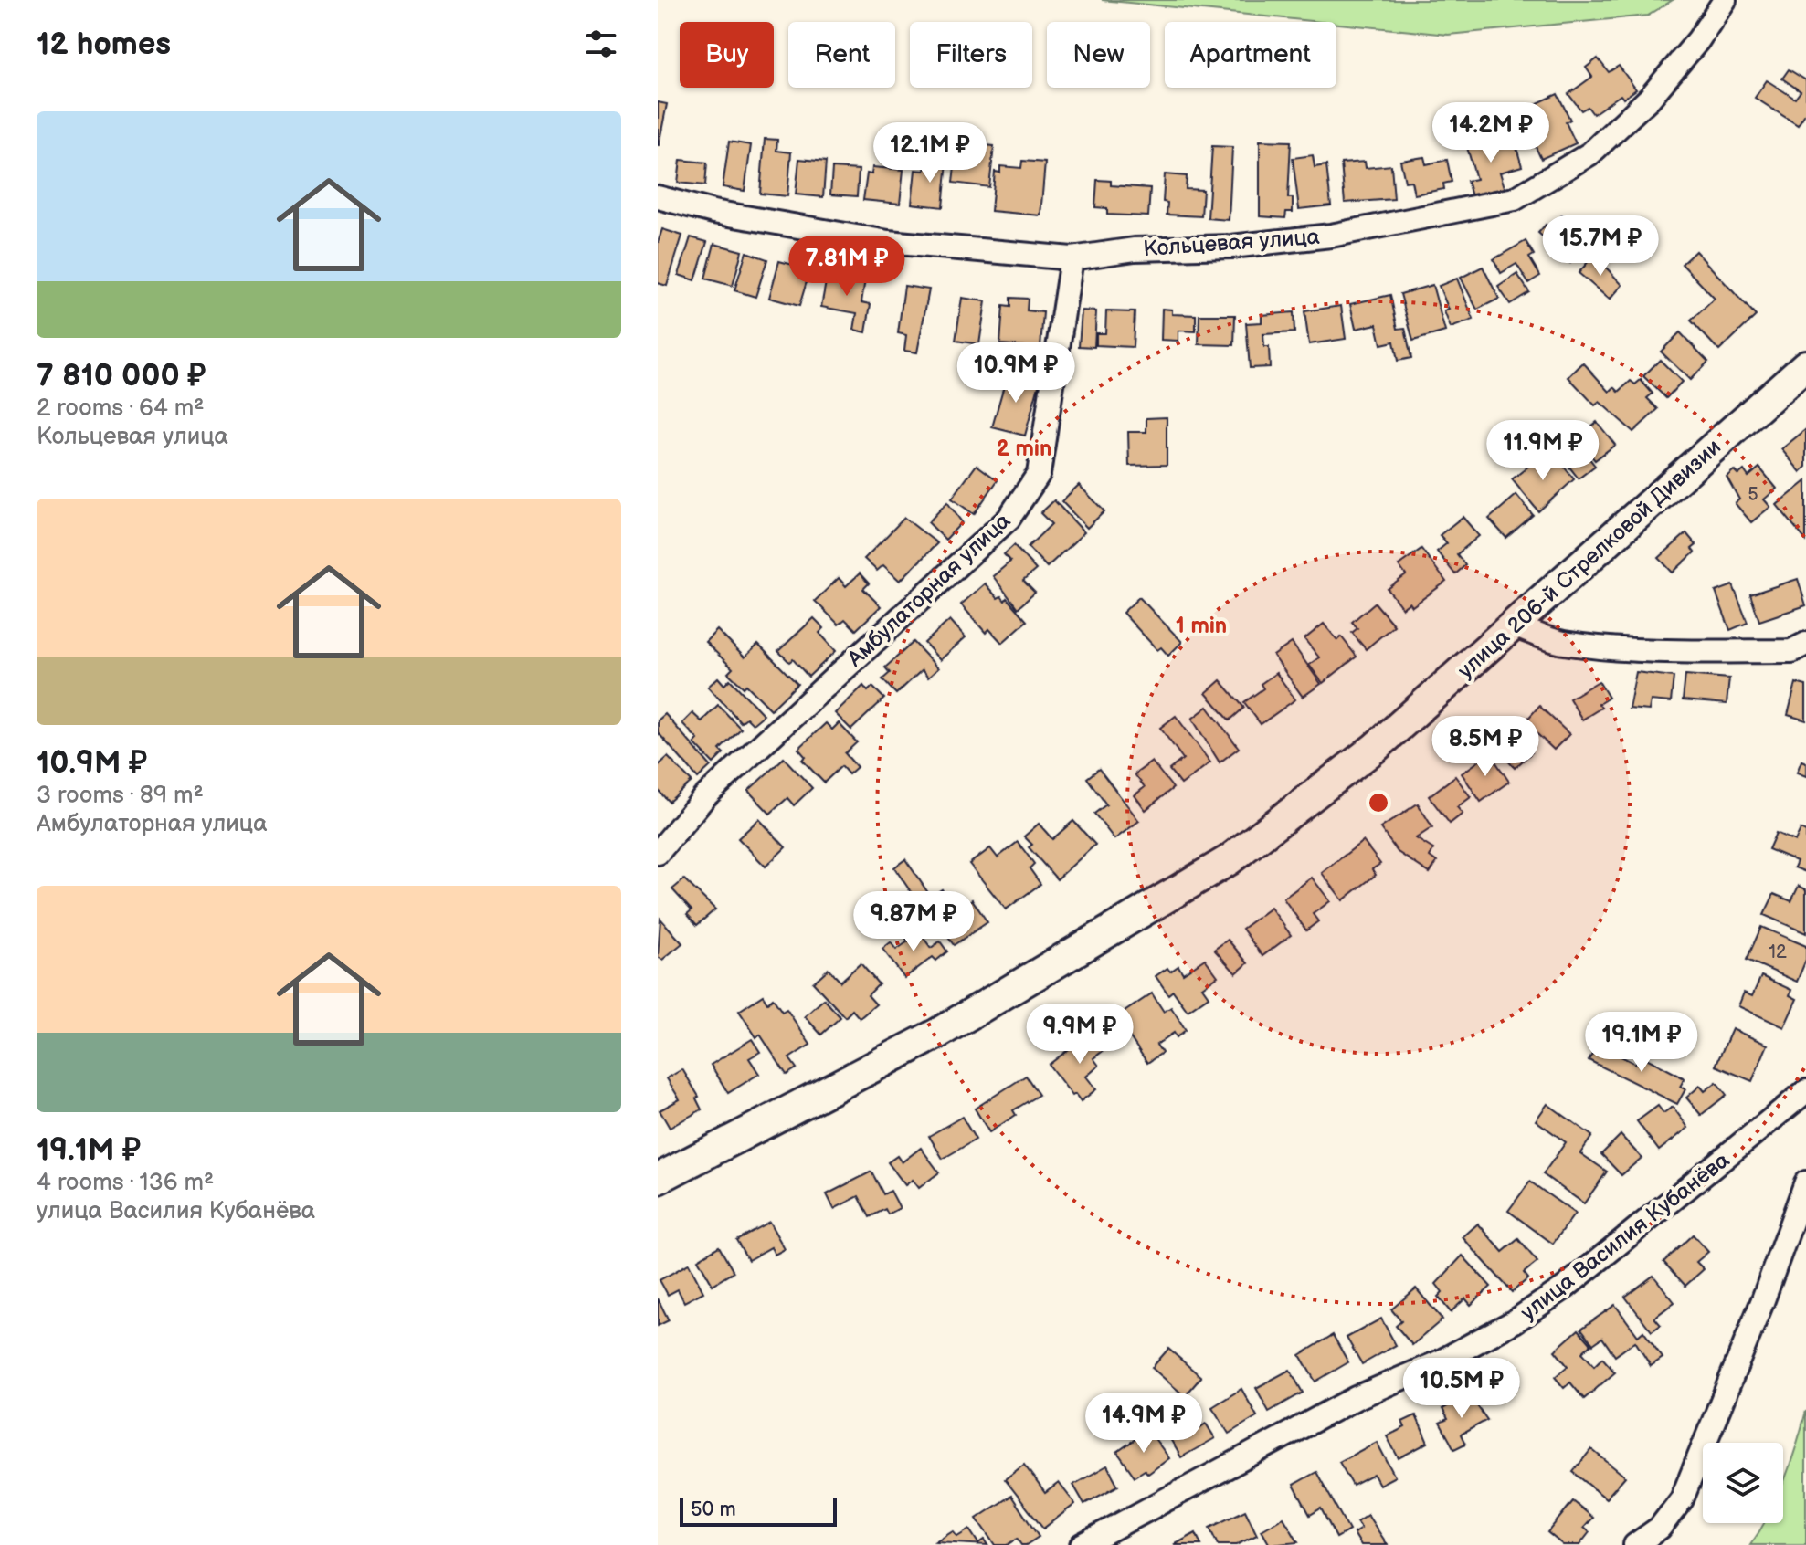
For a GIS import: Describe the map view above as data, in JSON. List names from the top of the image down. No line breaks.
{"streets":{"main road":["улица 206-й Стрелковой Дивизии"],"street":["Кольцевая улица","Амбулаторная улица","улица Василия Кубанёва"]},"crossings":[["Кольцевая улица","Амбулаторная улица"]],"house_numbers":["5","12"],"scale_bar":"50 m","page":{"heading":"12 homes","chip":["Buy","Rent","Filters","New","Apartment"],"list":[{"name":"7 810 000 ₽","note":"2 rooms · 64 m² · Кольцевая улица"},{"name":"10.9M ₽","note":"3 rooms · 89 m² · Амбулаторная улица"},{"name":"19.1M ₽","note":"4 rooms · 136 m² · улица Василия Кубанёва"}],"price":["14.2M ₽","12.1M ₽","15.7M ₽","7.81M ₽","10.9M ₽","11.9M ₽","8.5M ₽","9.87M ₽","9.9M ₽","19.1M ₽","10.5M ₽","14.9M ₽"],"scale":"50 m"},"rings":["2 min","1 min"]}
